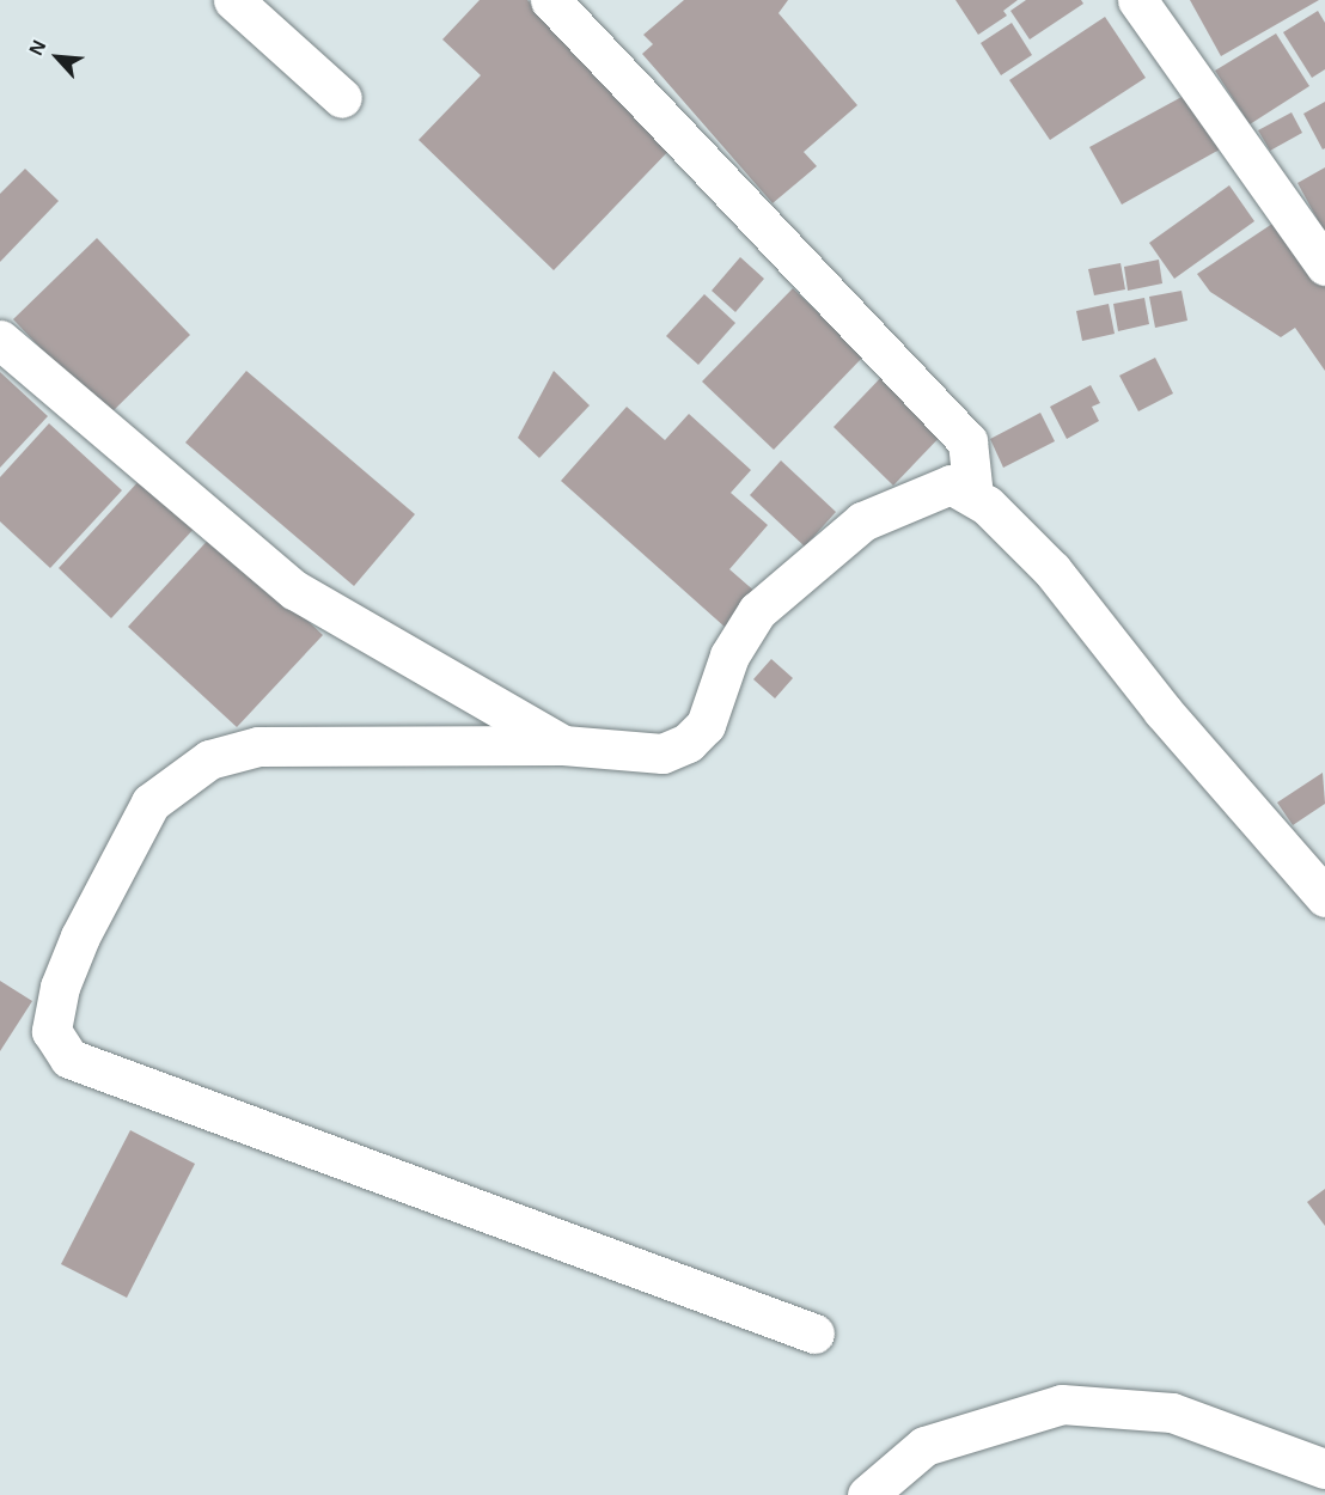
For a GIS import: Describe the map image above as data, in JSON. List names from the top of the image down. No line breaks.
{"north":"top left"}
